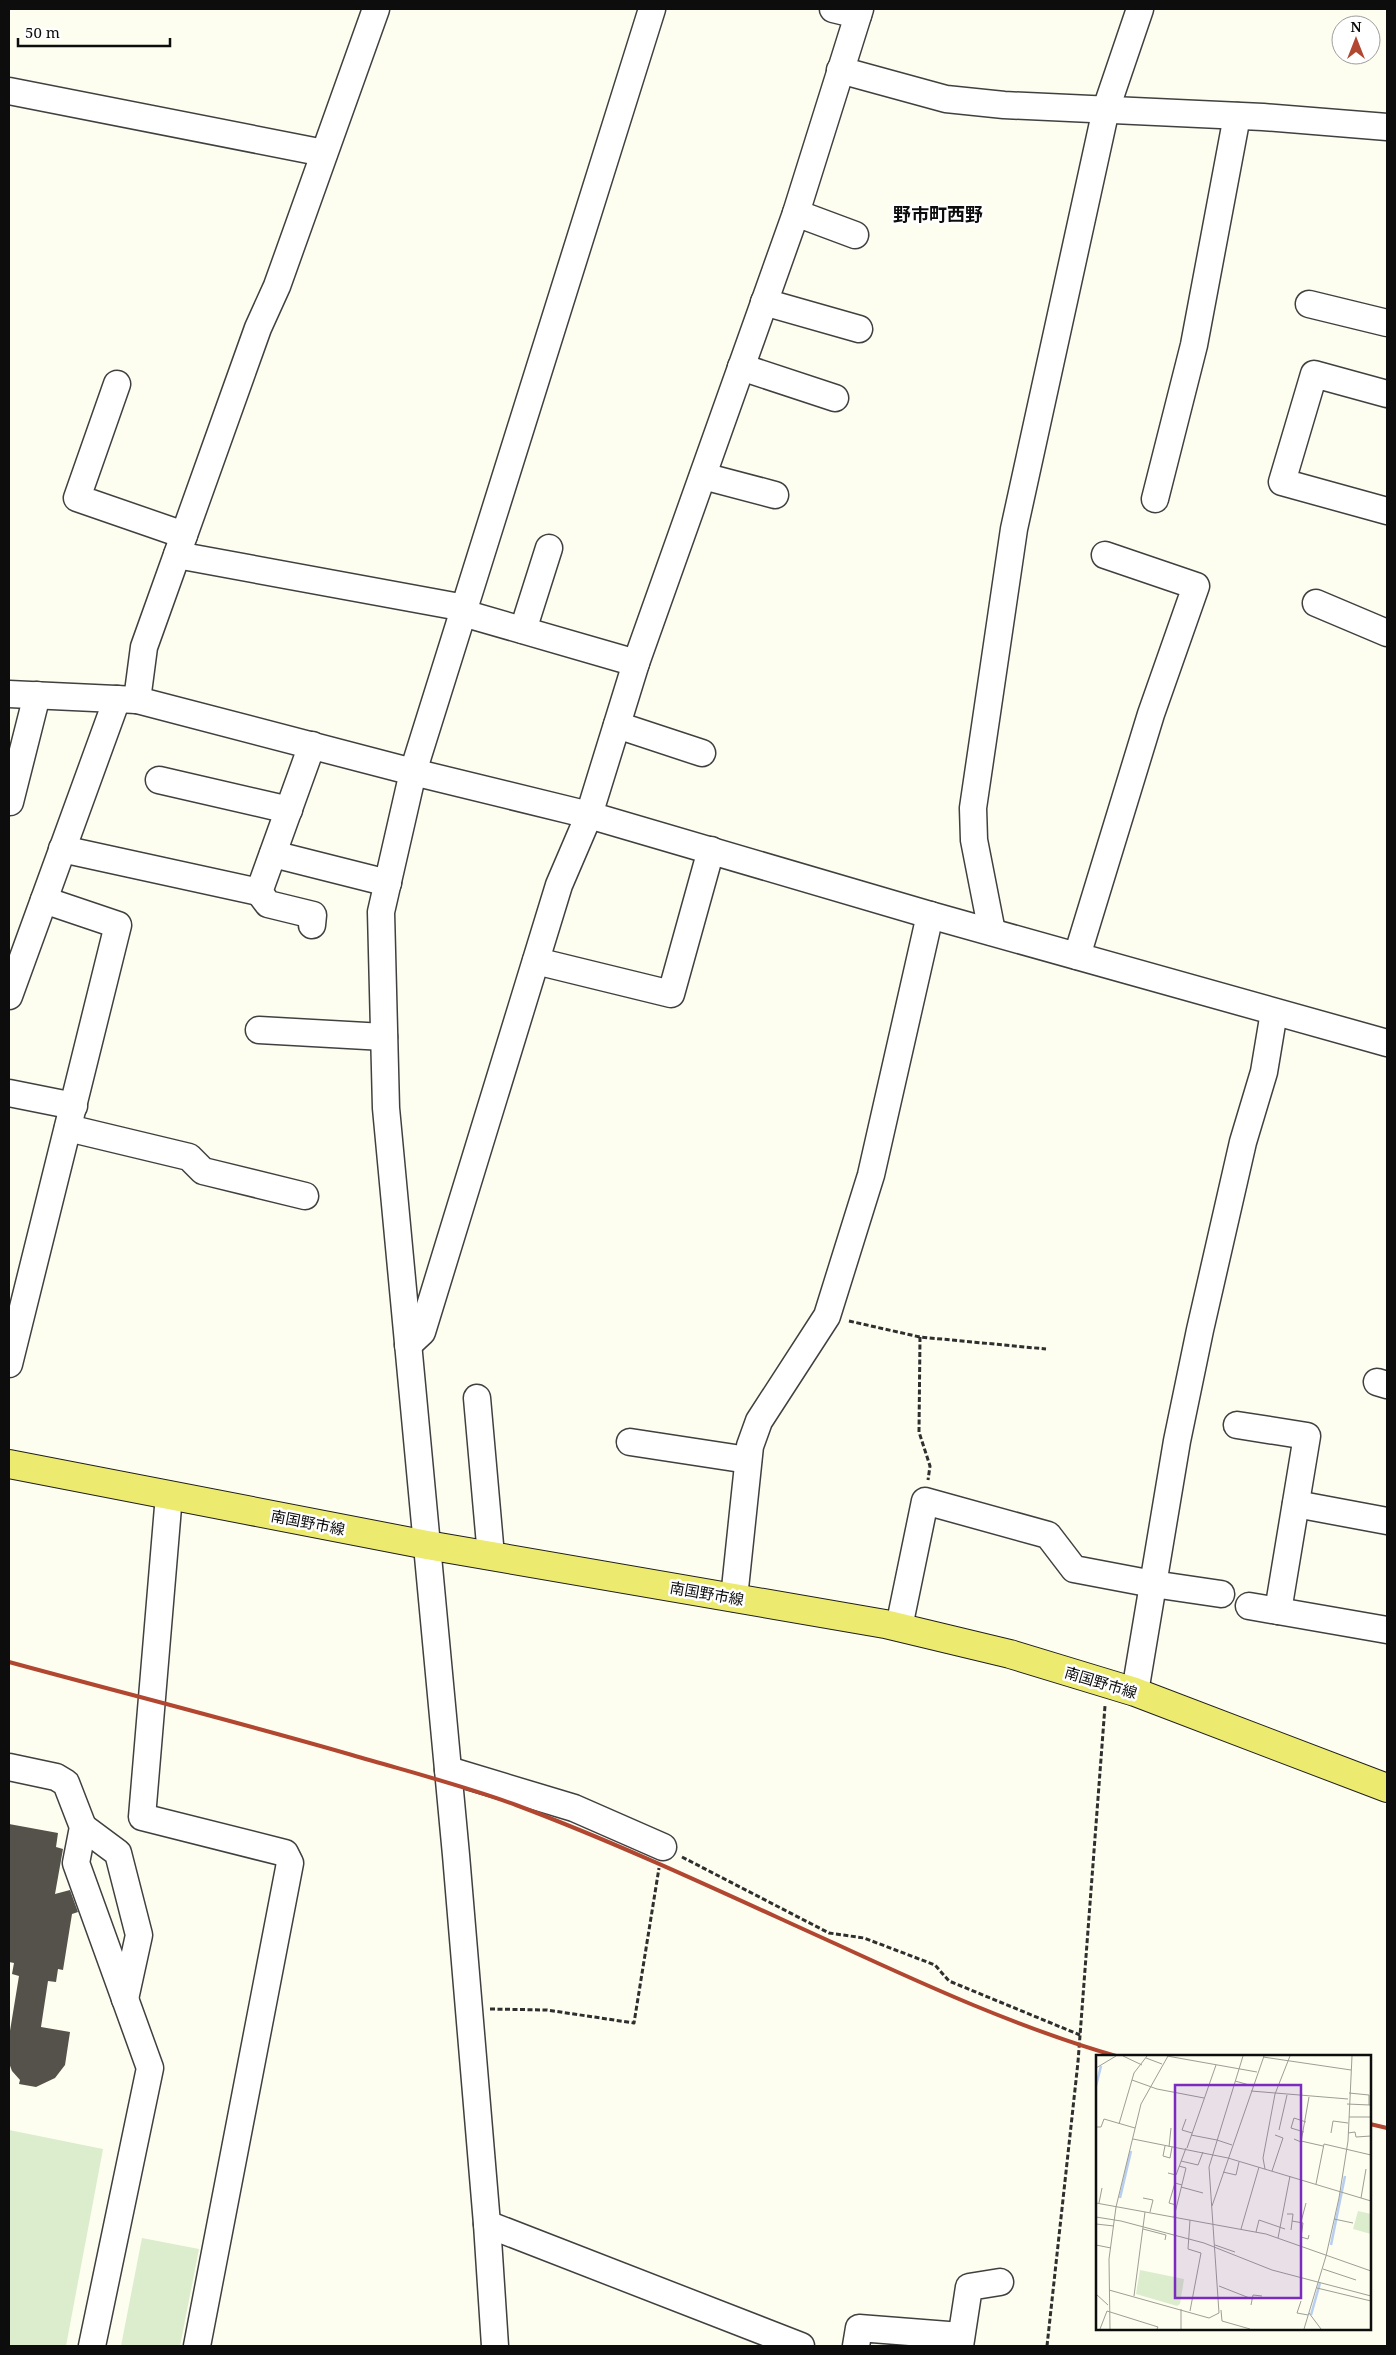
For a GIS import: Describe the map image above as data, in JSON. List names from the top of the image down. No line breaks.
{"streets":{"main road":["南国野市線"]},"districts":["野市町西野"],"scale_bar":"50 m","north":"top"}
